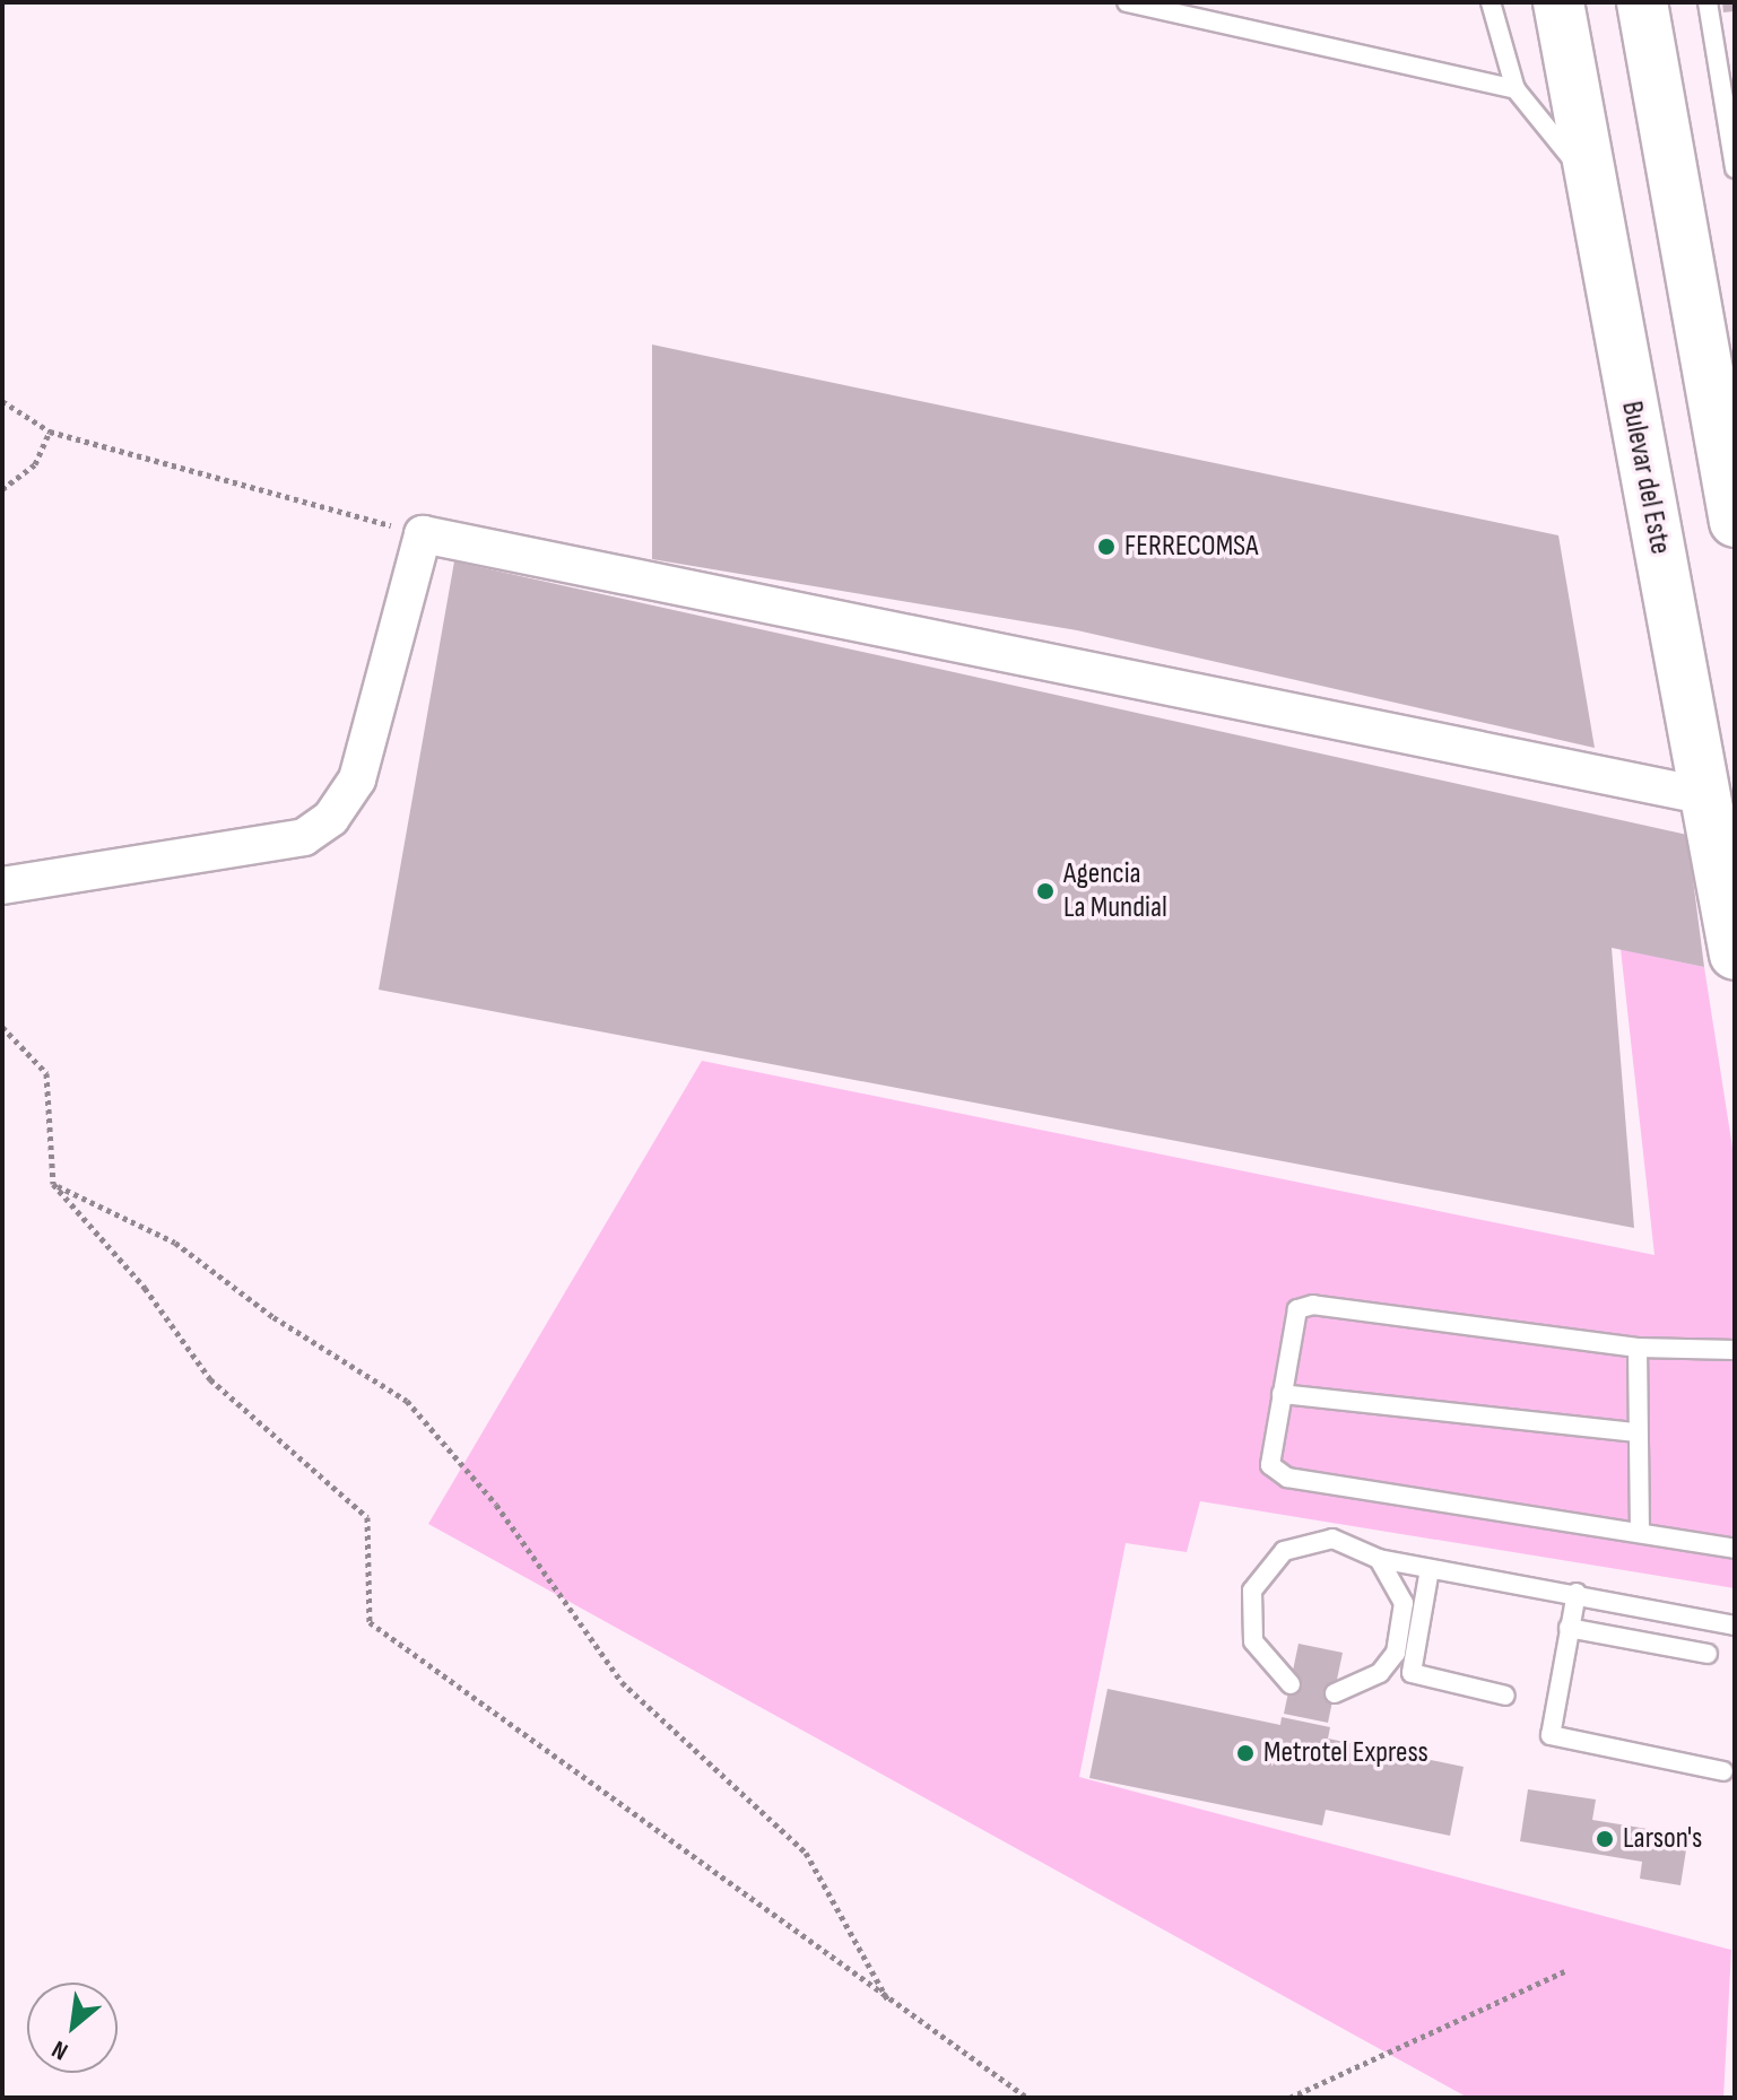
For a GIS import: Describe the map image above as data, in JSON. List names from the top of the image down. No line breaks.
{"streets":{"highway":["Bulevar del Este"]},"places":["FERRECOMSA","Agencia La Mundial","Metrotel Express","Larson's"],"north":"bottom left"}
